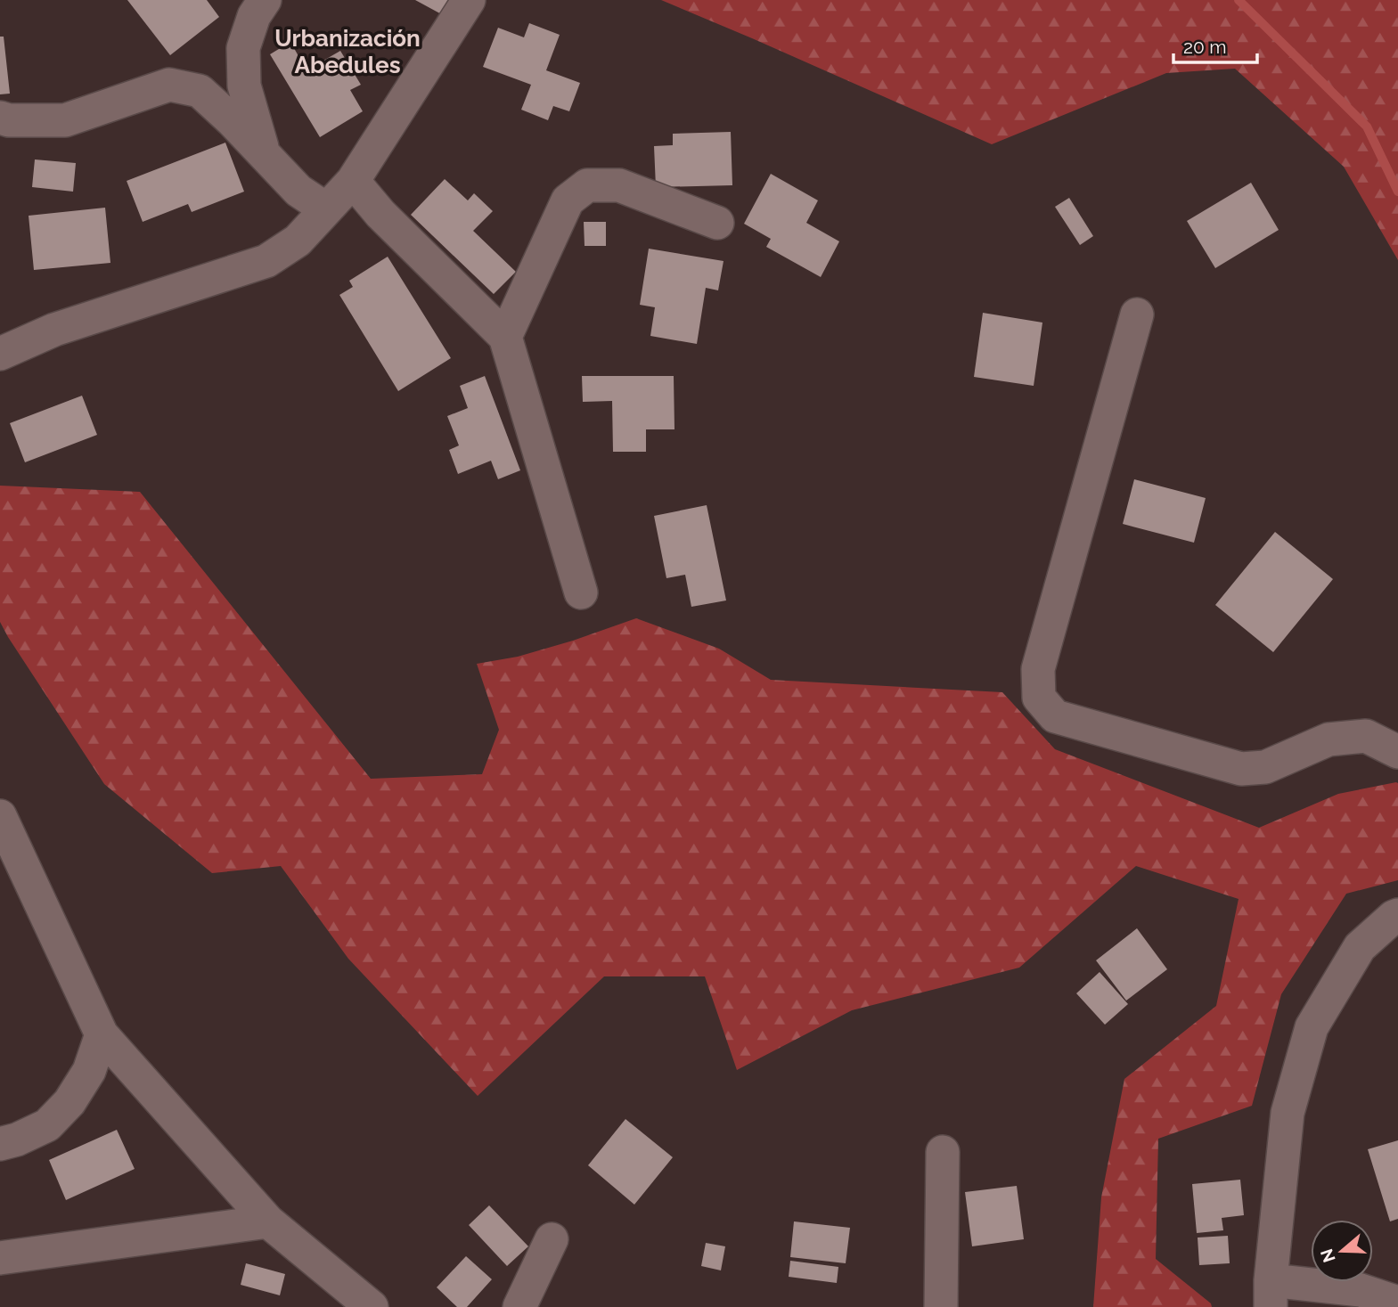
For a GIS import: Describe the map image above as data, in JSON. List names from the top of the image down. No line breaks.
{"districts":["Urbanización Abedules"],"scale_bar":"20 m","north":"left"}
